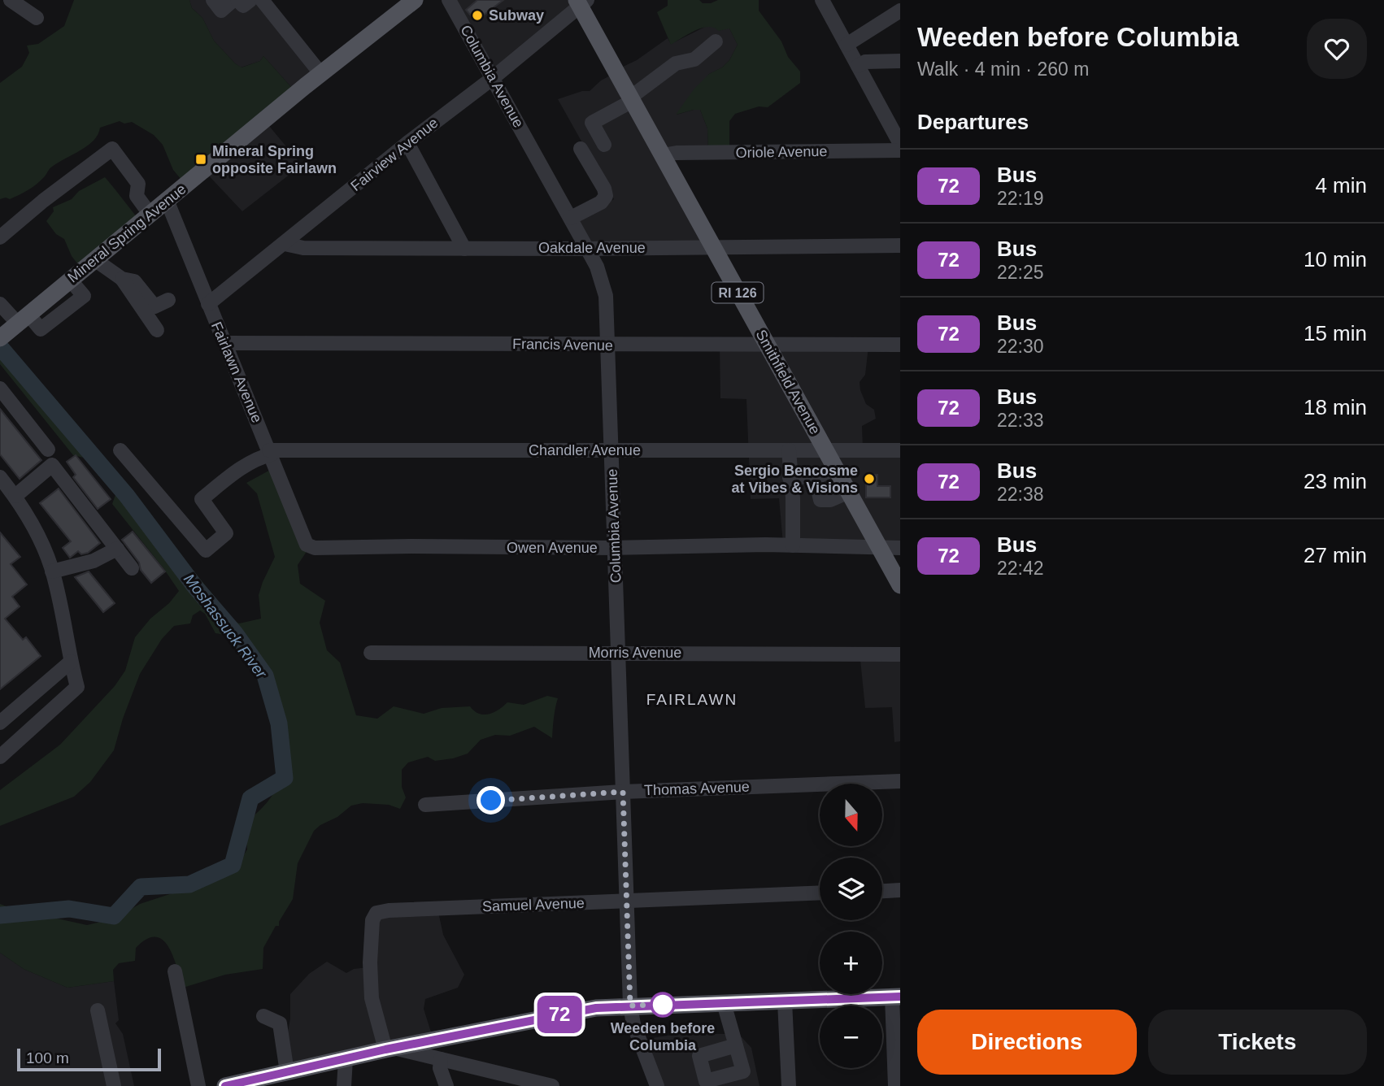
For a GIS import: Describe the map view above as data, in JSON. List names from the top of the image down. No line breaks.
{"streets":{"main road":["Mineral Spring Avenue","RI 126","Smithfield Avenue"],"street":["Columbia Avenue","Oriole Avenue","Fairview Avenue","Oakdale Avenue","Francis Avenue","Fairlawn Avenue","Chandler Avenue","Owen Avenue","Morris Avenue","Thomas Avenue","Samuel Avenue"]},"crossings":[["Columbia Avenue","Fairview Avenue"],["Columbia Avenue","Oakdale Avenue"],["Columbia Avenue","Francis Avenue"],["Columbia Avenue","Chandler Avenue"],["Columbia Avenue","Owen Avenue"],["Columbia Avenue","Morris Avenue"],["Columbia Avenue","Thomas Avenue"],["Columbia Avenue","Samuel Avenue"],["Oriole Avenue","Smithfield Avenue"],["Fairview Avenue","Oakdale Avenue"],["Fairview Avenue","Fairlawn Avenue"],["Fairview Avenue","Smithfield Avenue"],["Mineral Spring Avenue","Fairlawn Avenue"],["Oakdale Avenue","Smithfield Avenue"],["Francis Avenue","Fairlawn Avenue"],["Francis Avenue","Smithfield Avenue"],["Fairlawn Avenue","Chandler Avenue"],["Fairlawn Avenue","Owen Avenue"],["Smithfield Avenue","Chandler Avenue"],["Smithfield Avenue","Owen Avenue"]],"districts":["FAIRLAWN"],"water":["Moshassuck River"],"places":{"other":["Subway","Sergio Bencosme at Vibes & Visions","Weeden before Columbia"],"transit":["Mineral Spring opposite Fairlawn"]},"lines":["bus line 72"],"scale_bar":"100 m","north":"bottom","page":{"on_map":"72","heading":[["Weeden before Columbia","Walk · 4 min · 260 m"],"Departures"],"list":[{"mark":"72","name":"Bus","note":"22:19","value":"4 min"},{"mark":"72","name":"Bus","note":"22:25","value":"10 min"},{"mark":"72","name":"Bus","note":"22:30","value":"15 min"},{"mark":"72","name":"Bus","note":"22:33","value":"18 min"},{"mark":"72","name":"Bus","note":"22:38","value":"23 min"},{"mark":"72","name":"Bus","note":"22:42","value":"27 min"}],"map_buttons":["+","−"],"buttons":["Directions","Tickets"],"scale":"100 m"}}
